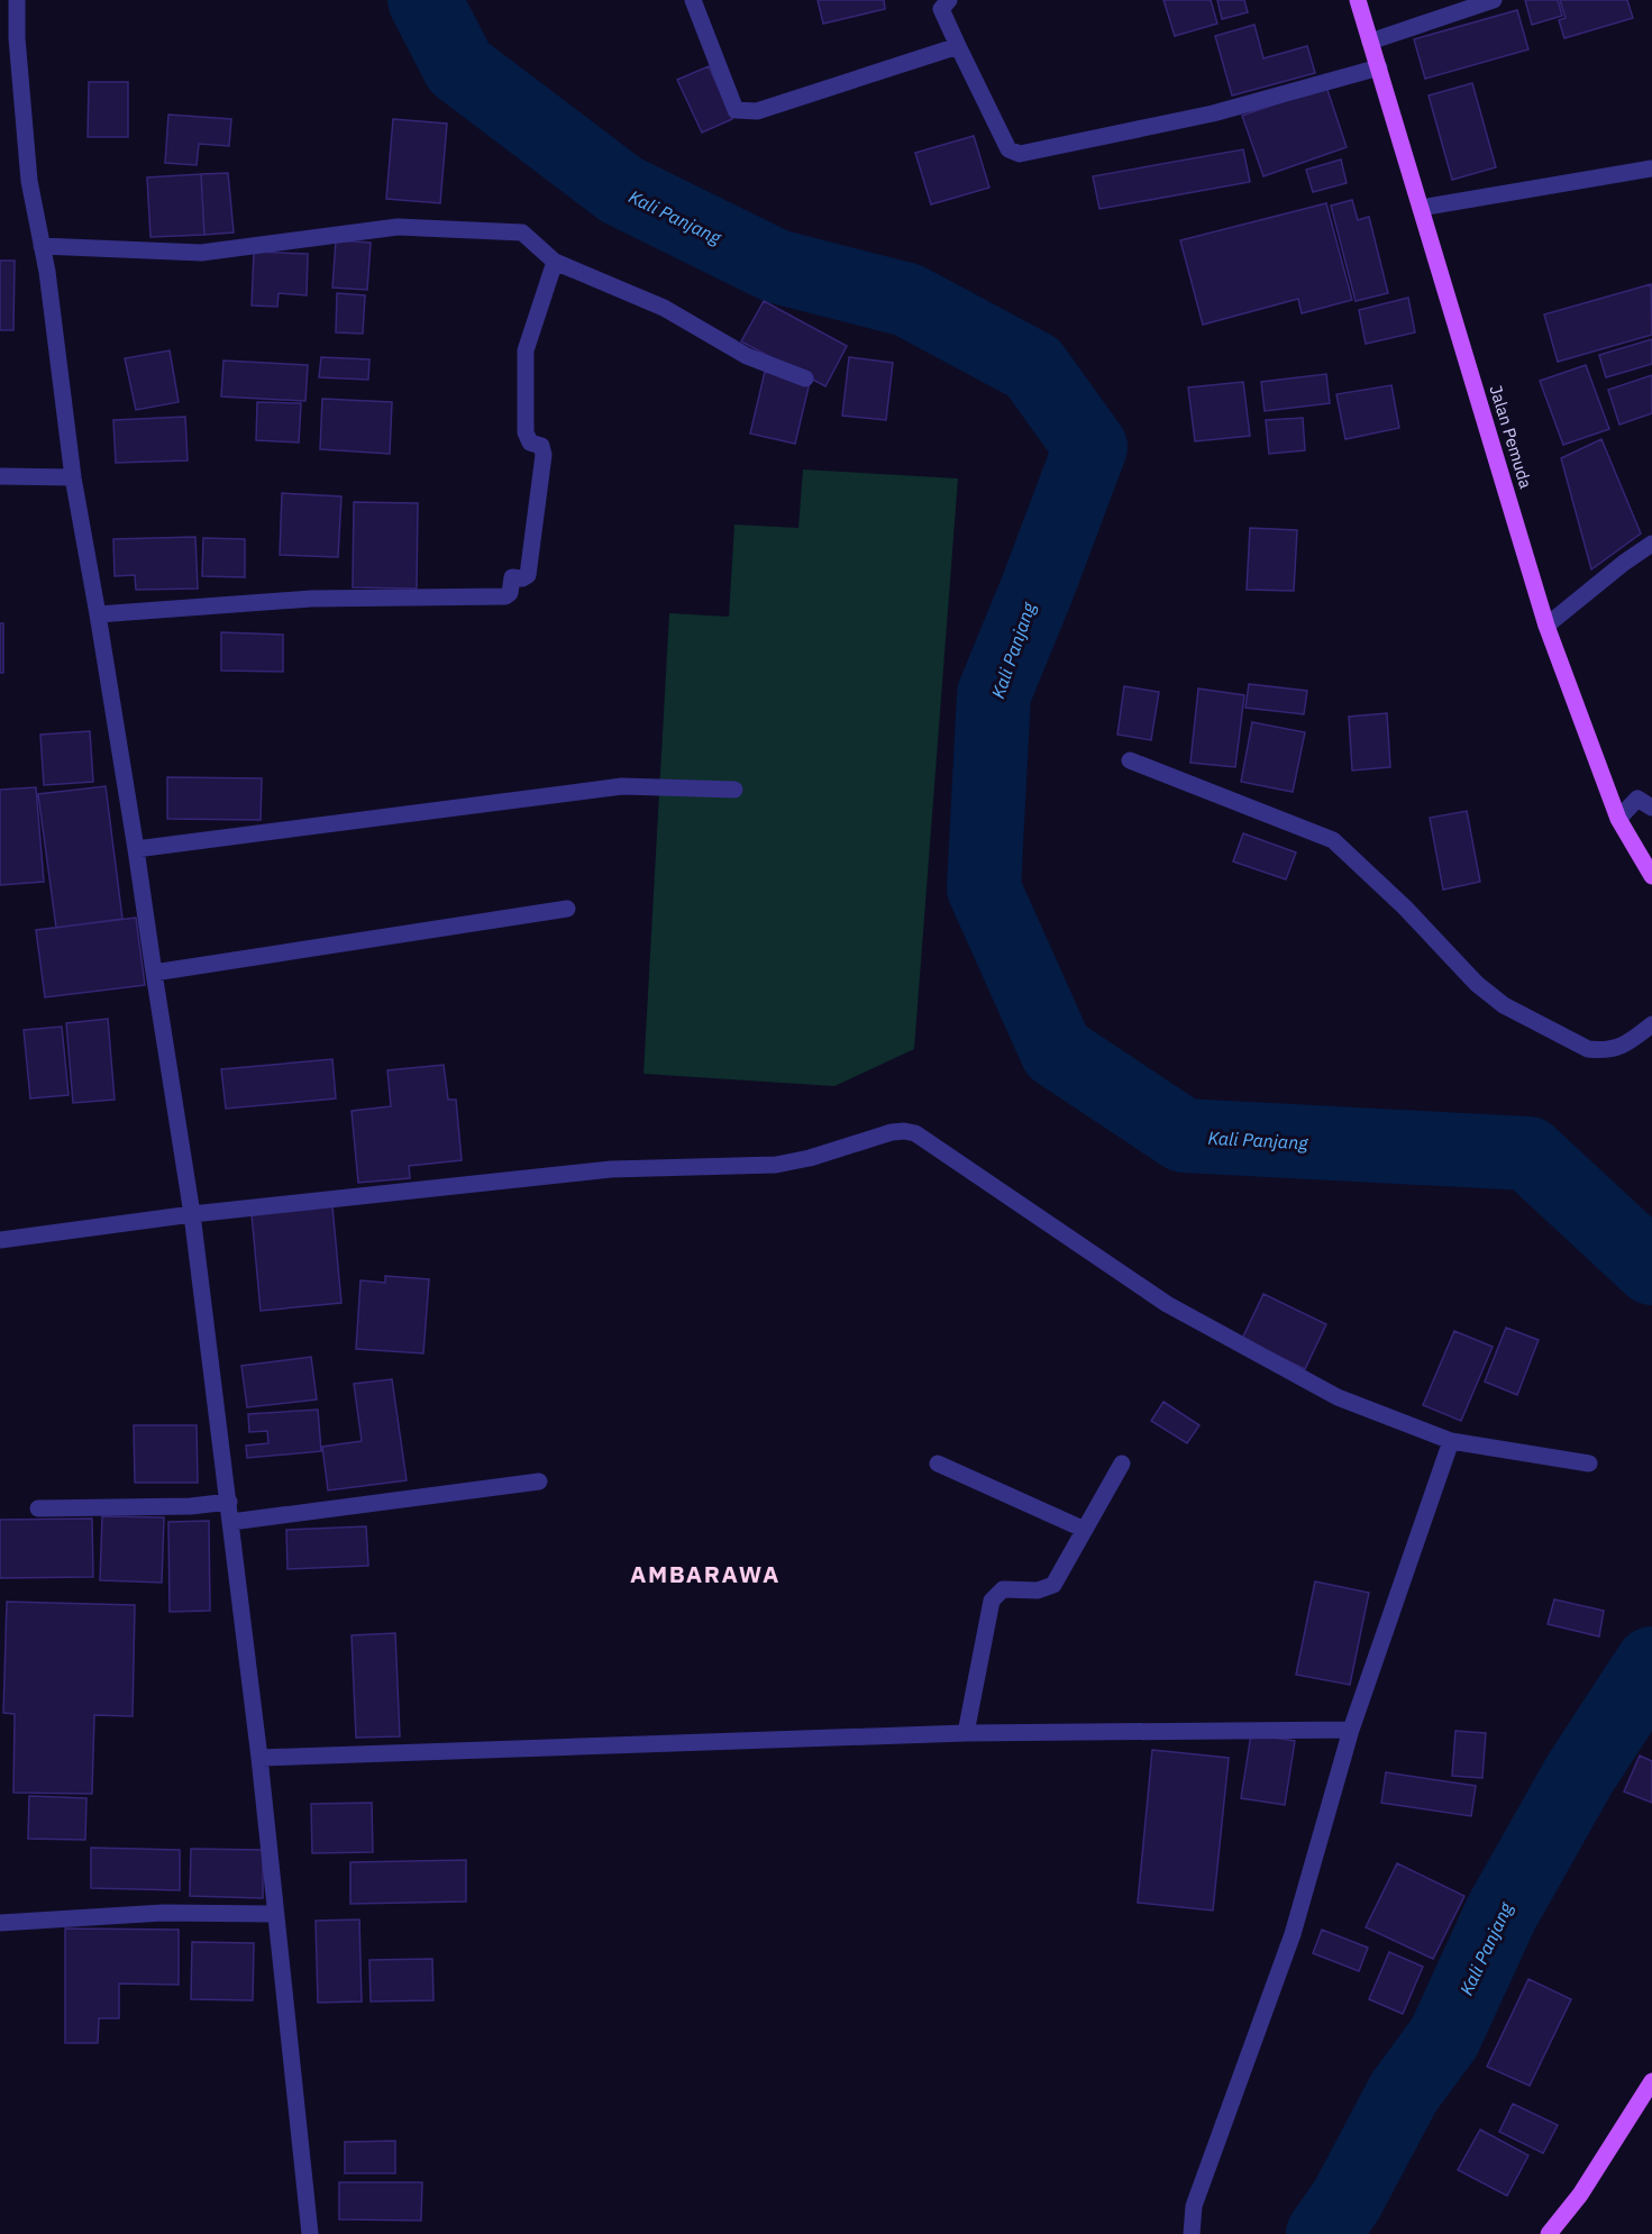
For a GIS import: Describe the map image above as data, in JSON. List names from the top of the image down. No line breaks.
{"streets":{"main road":["Jalan Pemuda"]},"districts":["AMBARAWA"],"water":["Kali Panjang"]}
